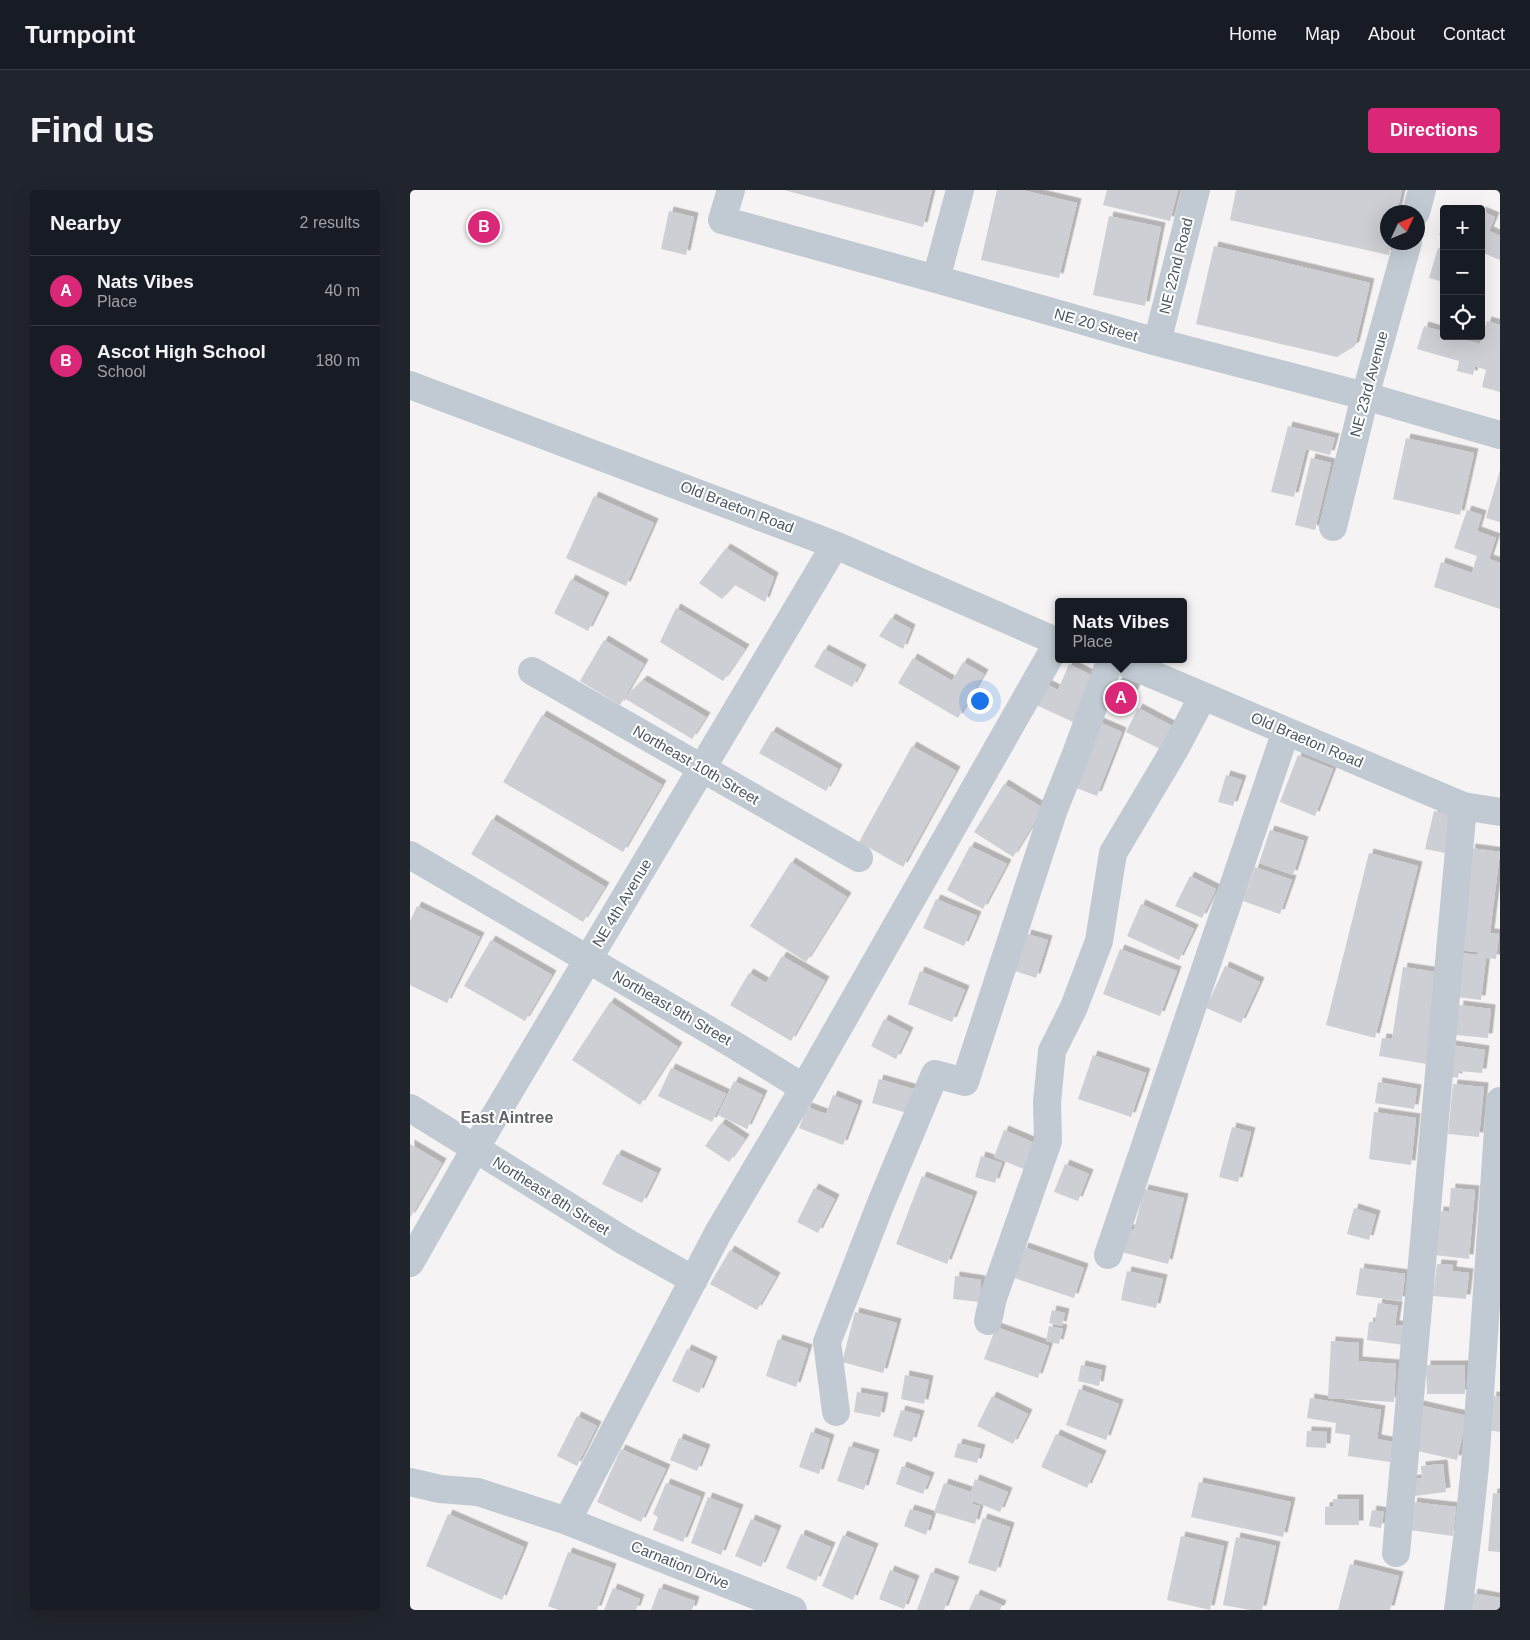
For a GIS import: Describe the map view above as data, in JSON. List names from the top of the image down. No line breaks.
{"streets":{"street":["NE 22nd Road","NE 20 Street","NE 23rd Avenue","Old Braeton Road","Northeast 10th Street","NE 4th Avenue","Northeast 9th Street","Northeast 8th Street","Carnation Drive"]},"crossings":[["NE 22nd Road","NE 20 Street"],["NE 20 Street","NE 23rd Avenue"],["Old Braeton Road","NE 4th Avenue"],["Northeast 10th Street","NE 4th Avenue"],["NE 4th Avenue","Northeast 9th Street"],["NE 4th Avenue","Northeast 8th Street"]],"districts":["East Aintree"],"north":"top right","page":{"header":"Turnpoint","nav":["Home","Map","About","Contact"],"buttons":"Directions","title":"Find us","heading":["Nearby","2 results"],"map_buttons":["+","−"],"pins":["B","A"],"list":[{"mark":"A","name":"Nats Vibes","note":"Place","value":"40 m"},{"mark":"B","name":"Ascot High School","note":"School","value":"180 m"}],"popup":["Nats Vibes","Place"]}}
